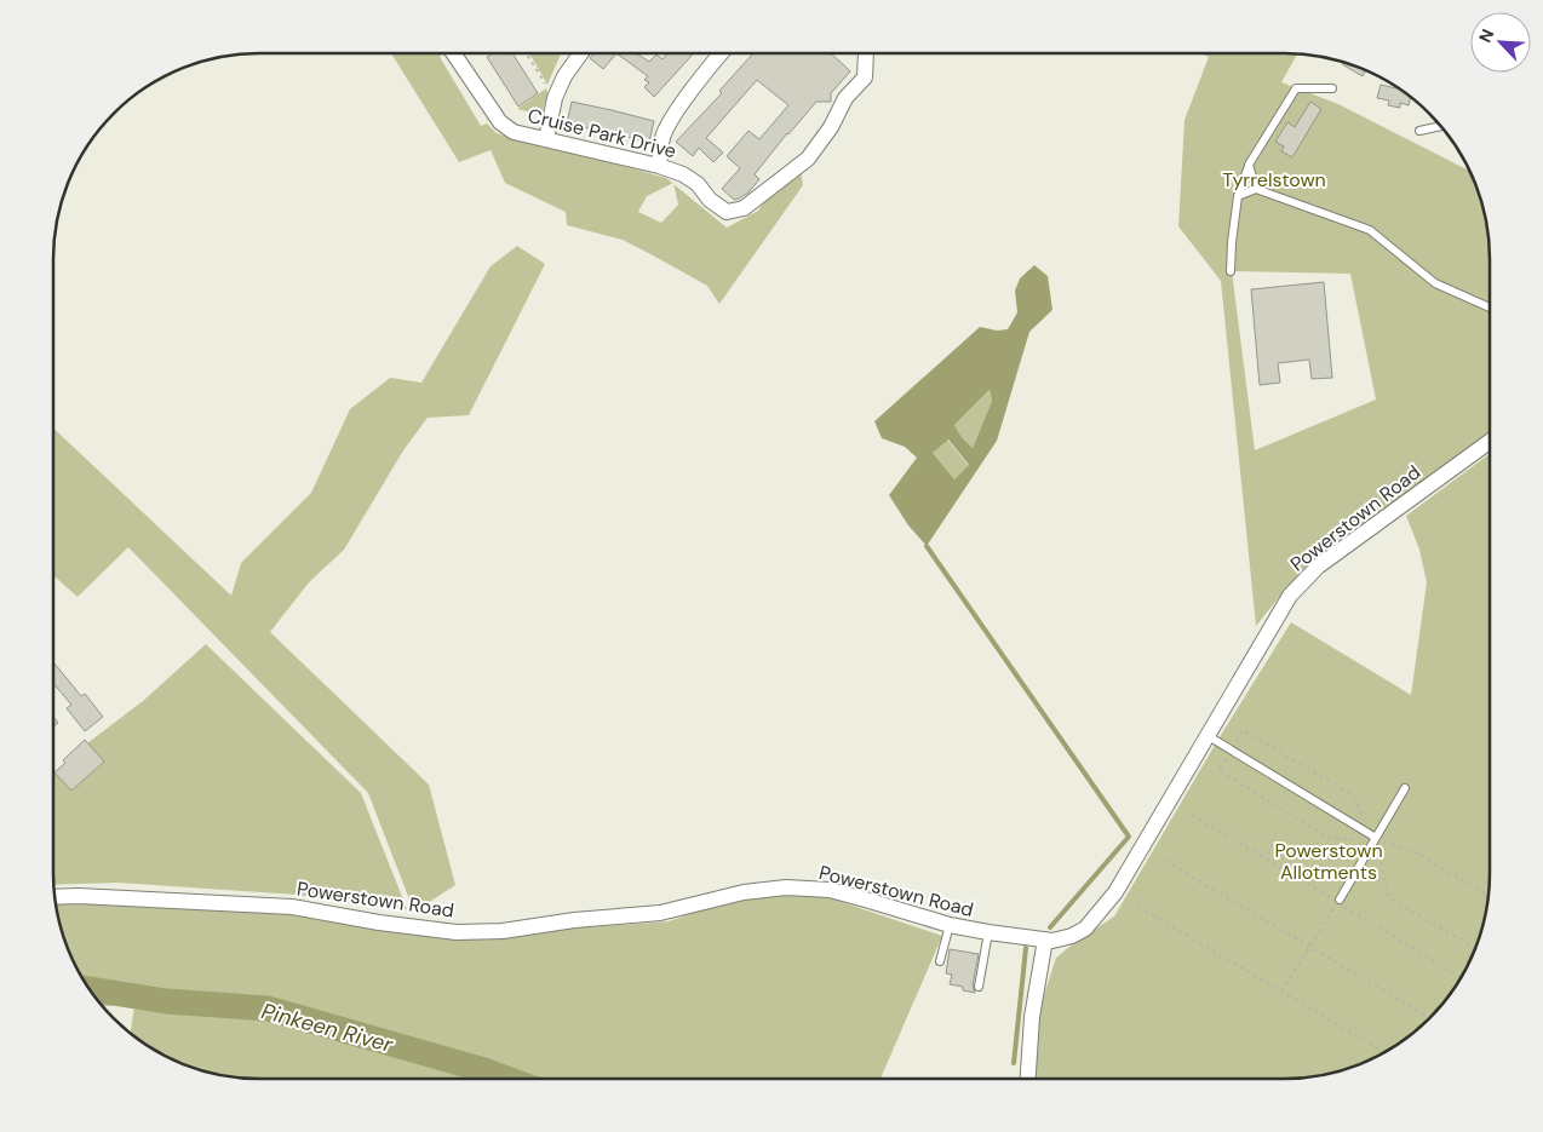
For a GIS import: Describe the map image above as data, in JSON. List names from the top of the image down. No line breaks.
{"streets":{"street":["Cruise Park Drive","Powerstown Road"]},"water":["Pinkeen River"],"parks":["Tyrrelstown","Powerstown Allotments"],"north":"top left"}
